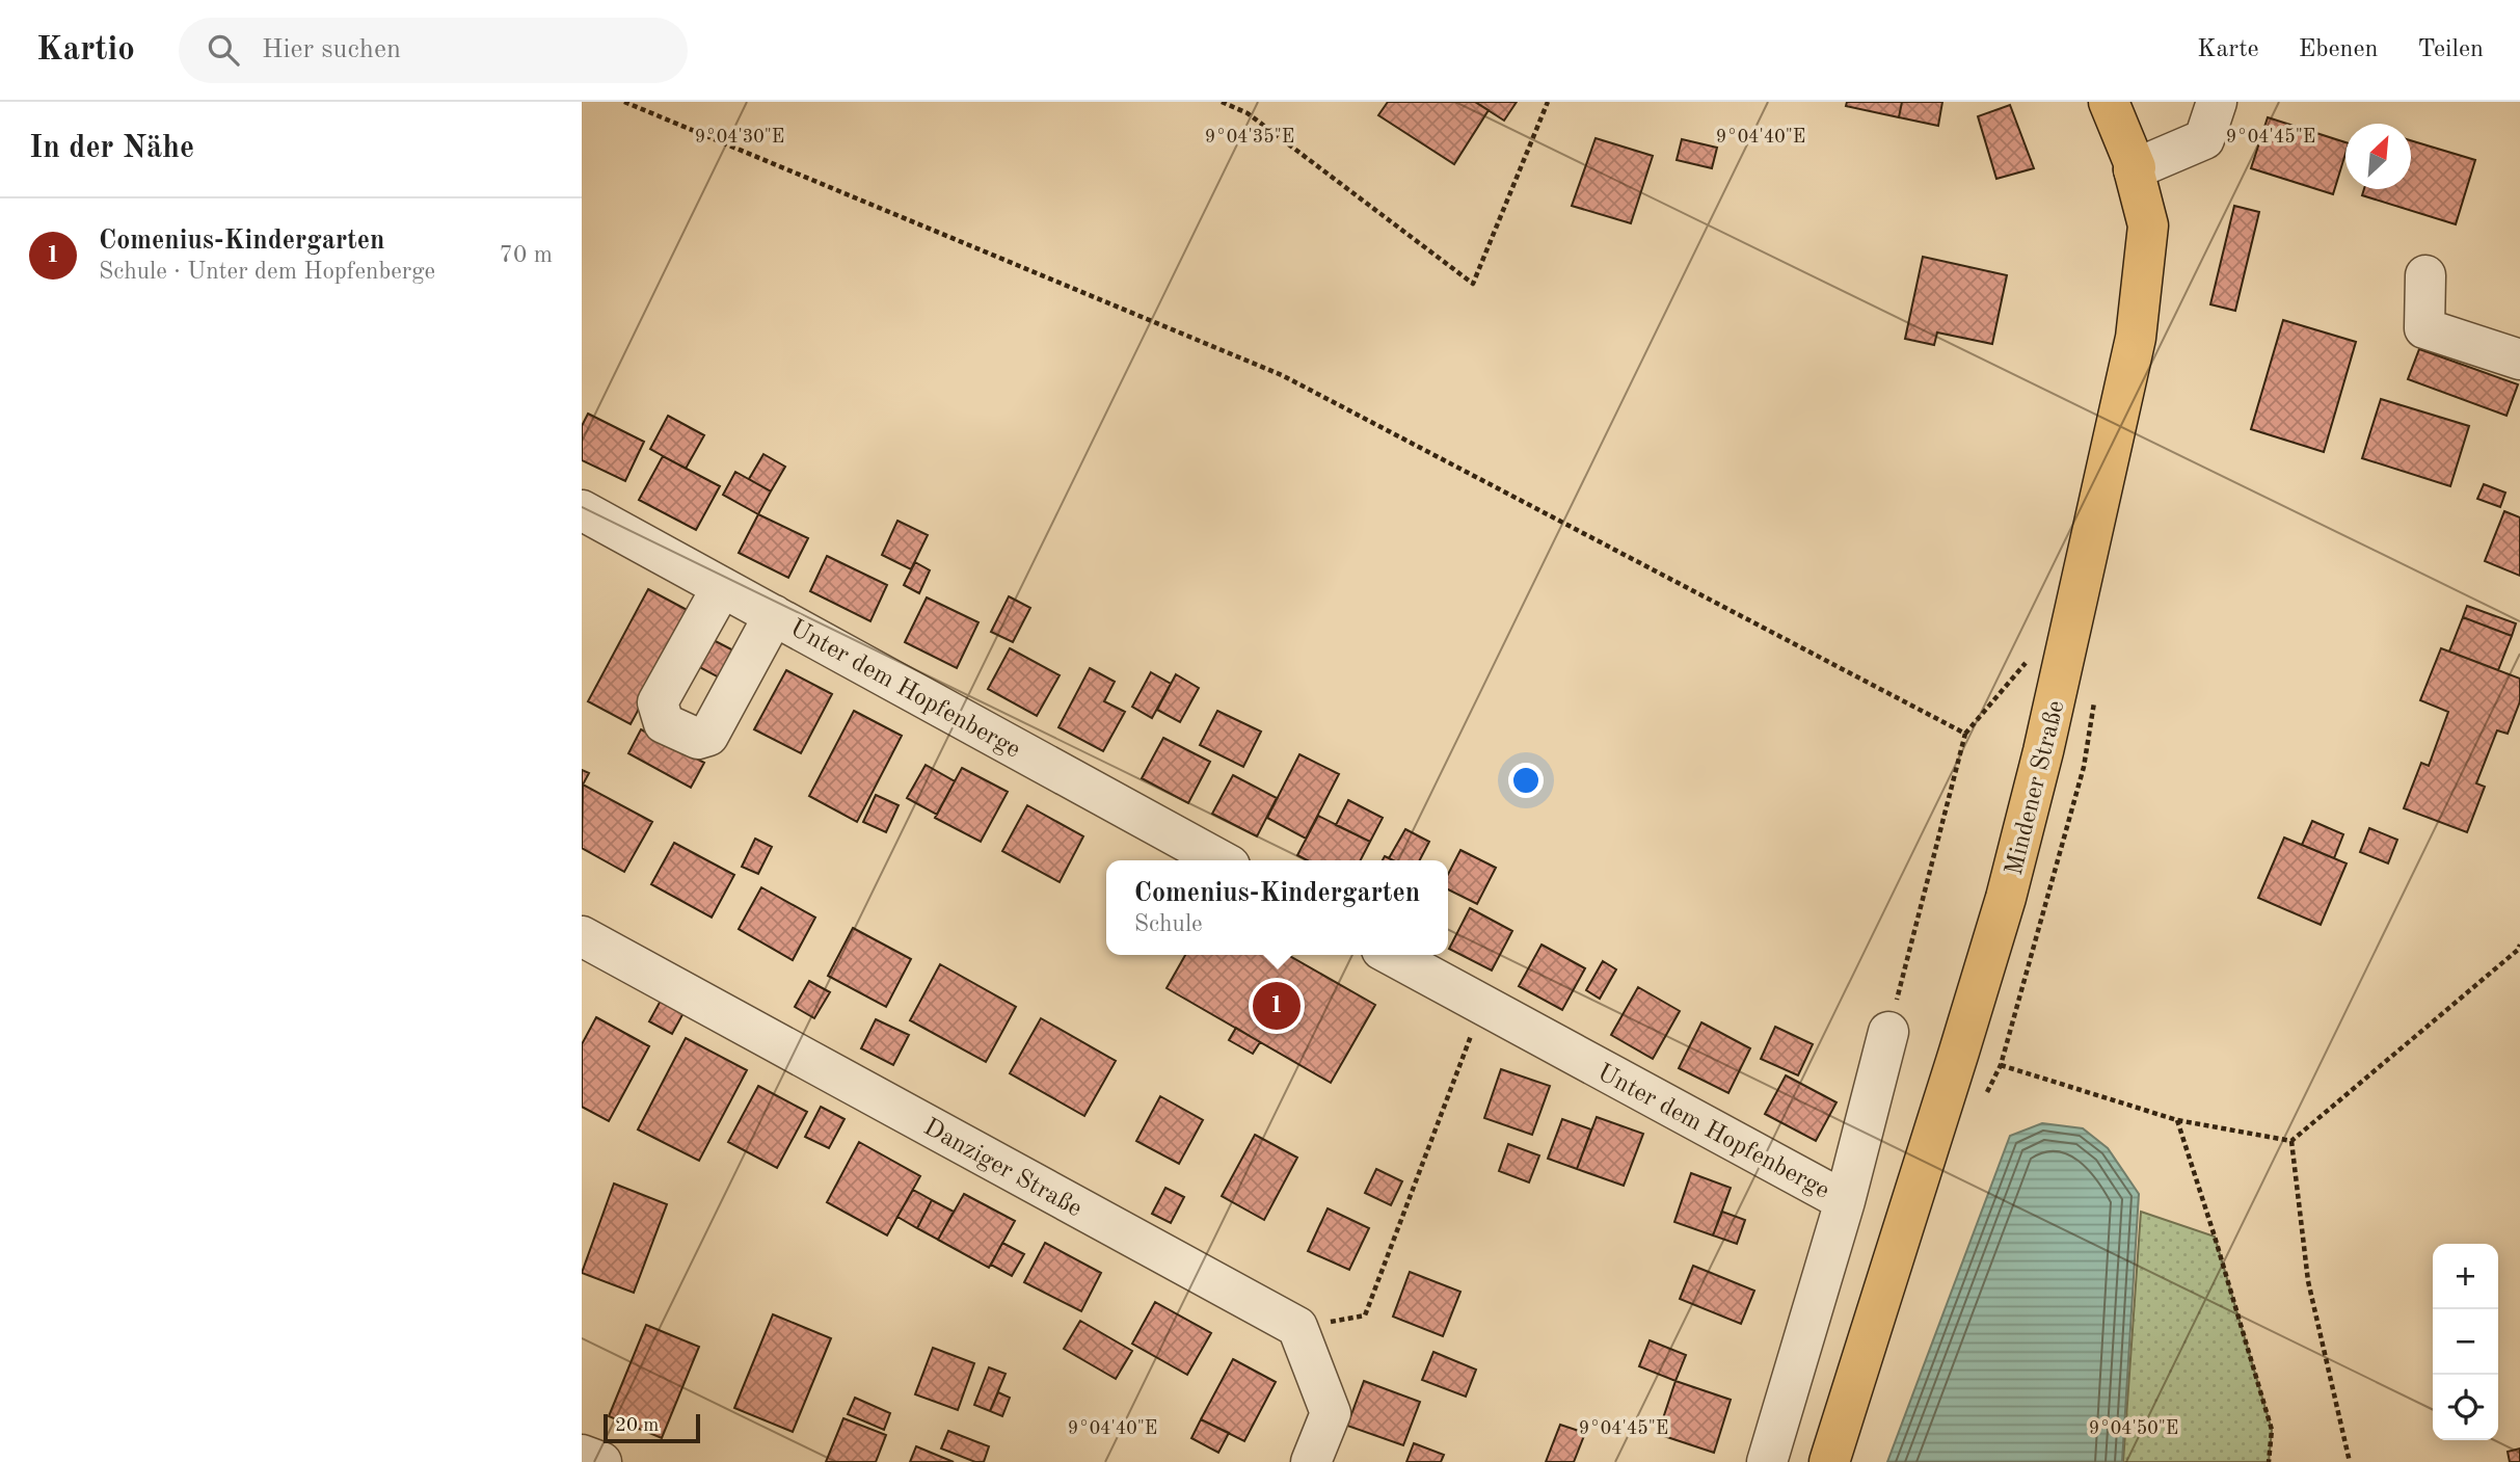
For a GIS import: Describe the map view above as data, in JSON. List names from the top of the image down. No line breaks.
{"streets":{"main road":["Mindener Straße"],"street":["Unter dem Hopfenberge","Danziger Straße"]},"scale_bar":"20 m","north":"top right","page":{"header":"Kartio","search":"Hier suchen","nav":["Karte","Ebenen","Teilen"],"heading":"In der Nähe","list":[{"mark":"1","name":"Comenius-Kindergarten","note":"Schule · Unter dem Hopfenberge","value":"70 m"}],"popup":["Comenius-Kindergarten","Schule"],"pins":"1","map_buttons":["+","−"],"scale":"20 m"},"coordinates":["9°04'30\"E","9°04'35\"E","9°04'40\"E","9°04'45\"E","9°04'50\"E"]}
